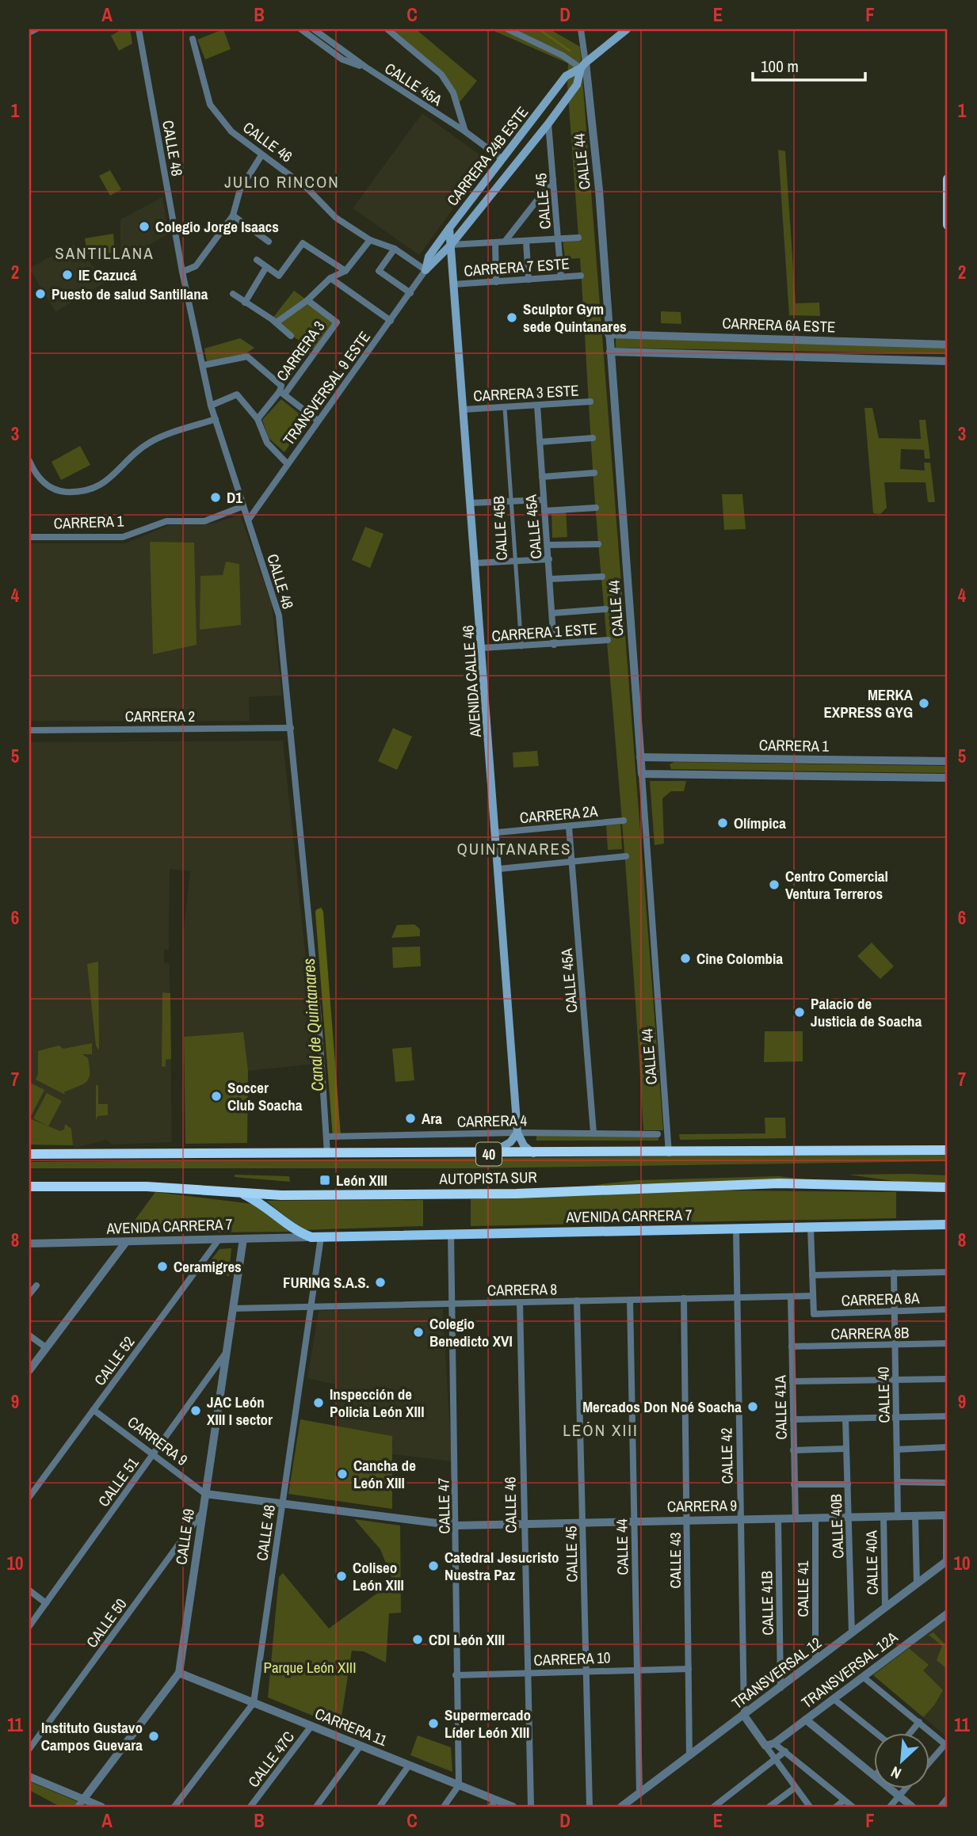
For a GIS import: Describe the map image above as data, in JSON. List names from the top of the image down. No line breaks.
{"streets":{"highway":["40","AUTOPISTA SUR"],"main road":["CARRERA 24B ESTE","AVENIDA CALLE 46","AVENIDA CARRERA 7"],"street":["CALLE 45A","CALLE 46","CALLE 48","CALLE 44","CALLE 45","CARRERA 7 ESTE","CARRERA 6A ESTE","CARRERA 3","TRANSVERSAL 9 ESTE","CARRERA 3 ESTE","CARRERA 1","CALLE 45B","CARRERA 1 ESTE","CARRERA 2","CARRERA 2A","CARRERA 4","CARRERA 8","CARRERA 8A","CARRERA 8B","CALLE 52","CALLE 40","CALLE 41A","CARRERA 9","CALLE 42","CALLE 51","CALLE 47","CALLE 40B","CALLE 49","CALLE 43","CALLE 40A","CALLE 41","CALLE 41B","CALLE 50","CARRERA 10","TRANSVERSAL 12A","TRANSVERSAL 12","CARRERA 11","CALLE 47C"]},"crossings":[["CALLE 45A","CARRERA 24B ESTE"],["CALLE 45A","CARRERA 3 ESTE"],["CALLE 45A","CARRERA 1 ESTE"],["CALLE 45A","CARRERA 2A"],["CALLE 45A","CARRERA 4"],["CALLE 46","CARRERA 24B ESTE"],["CALLE 46","TRANSVERSAL 9 ESTE"],["CALLE 46","CARRERA 8"],["CALLE 46","CARRERA 9"],["CALLE 46","CARRERA 10"],["CALLE 48","TRANSVERSAL 9 ESTE"],["CALLE 48","CARRERA 1"],["CALLE 48","CARRERA 2"],["CALLE 48","CARRERA 4"],["CALLE 48","AUTOPISTA SUR"],["CALLE 48","AVENIDA CARRERA 7"],["CALLE 48","CARRERA 8"],["CALLE 48","CARRERA 9"],["CALLE 48","CARRERA 11"],["CARRERA 24B ESTE","CALLE 44"],["CARRERA 24B ESTE","TRANSVERSAL 9 ESTE"],["CARRERA 24B ESTE","AVENIDA CALLE 46"],["CALLE 44","CARRERA 6A ESTE"],["CALLE 44","CARRERA 1"],["CALLE 44","AUTOPISTA SUR"],["CALLE 44","CARRERA 8"],["CALLE 44","CARRERA 9"],["CALLE 44","CARRERA 10"],["CALLE 44","TRANSVERSAL 12"],["CALLE 45","CARRERA 7 ESTE"],["CALLE 45","CARRERA 8"],["CALLE 45","CARRERA 9"],["CALLE 45","CARRERA 10"],["CARRERA 7 ESTE","AVENIDA CALLE 46"],["CARRERA 3 ESTE","CALLE 45B"],["CARRERA 3 ESTE","AVENIDA CALLE 46"],["CALLE 45B","CARRERA 1 ESTE"],["CARRERA 1 ESTE","AVENIDA CALLE 46"],["AVENIDA CALLE 46","CARRERA 2A"],["AVENIDA CALLE 46","CARRERA 4"],["AVENIDA CARRERA 7","CALLE 52"],["AVENIDA CARRERA 7","CALLE 42"],["AVENIDA CARRERA 7","CALLE 47"],["AVENIDA CARRERA 7","CALLE 49"],["CARRERA 8","CARRERA 8A"],["CARRERA 8","CALLE 41A"],["CARRERA 8","CALLE 42"],["CARRERA 8","CALLE 47"],["CARRERA 8","CALLE 49"],["CARRERA 8","CALLE 43"],["CARRERA 8A","CALLE 40"],["CARRERA 8B","CALLE 40"],["CARRERA 8B","CALLE 41A"],["CALLE 52","CARRERA 9"],["CALLE 40","CARRERA 9"],["CALLE 41A","CARRERA 9"],["CARRERA 9","CALLE 42"],["CARRERA 9","CALLE 51"],["CARRERA 9","CALLE 47"],["CARRERA 9","CALLE 40B"],["CARRERA 9","CALLE 49"],["CARRERA 9","CALLE 43"],["CARRERA 9","CALLE 40A"],["CARRERA 9","CALLE 41"],["CARRERA 9","CALLE 41B"],["CALLE 42","TRANSVERSAL 12"],["CALLE 51","CALLE 49"],["CALLE 47","CARRERA 10"],["CALLE 47","CARRERA 11"],["CALLE 40B","TRANSVERSAL 12"],["CALLE 49","CALLE 50"],["CALLE 49","CARRERA 11"],["CALLE 43","CARRERA 10"],["CALLE 43","TRANSVERSAL 12"],["CALLE 40A","TRANSVERSAL 12"],["CALLE 41","TRANSVERSAL 12"],["CALLE 41B","TRANSVERSAL 12"],["CARRERA 11","CALLE 47C"]],"districts":["JULIO RINCON","SANTILLANA","QUINTANARES","LEÓN XIII"],"water":["Canal de Quintanares"],"parks":["Parque León XIII"],"places":{"other":["Colegio Jorge Isaacs","IE Cazucá","Puesto de salud Santillana","Sculptor Gym sede Quintanares","D1","MERKA EXPRESS GYG","Olímpica","Centro Comercial Ventura Terreros","Cine Colombia","Palacio de Justicia de Soacha","Soccer Club Soacha","Ara","Ceramigres","FURING S.A.S.","Colegio Benedicto XVI","Inspección de Policia León XIII","Mercados Don Noé Soacha","JAC León XIII I sector","Cancha de León XIII","Catedral Jesucristo Nuestra Paz","Coliseo León XIII","CDI León XIII","Supermercado Líder León XIII","Instituto Gustavo Campos Guevara"],"transit":["León XIII"]},"scale_bar":"100 m","north":"bottom left","grid":{"columns":["A","B","C","D","E","F"],"rows":["1","2","3","4","5","6","7","8","9","10","11"]}}
